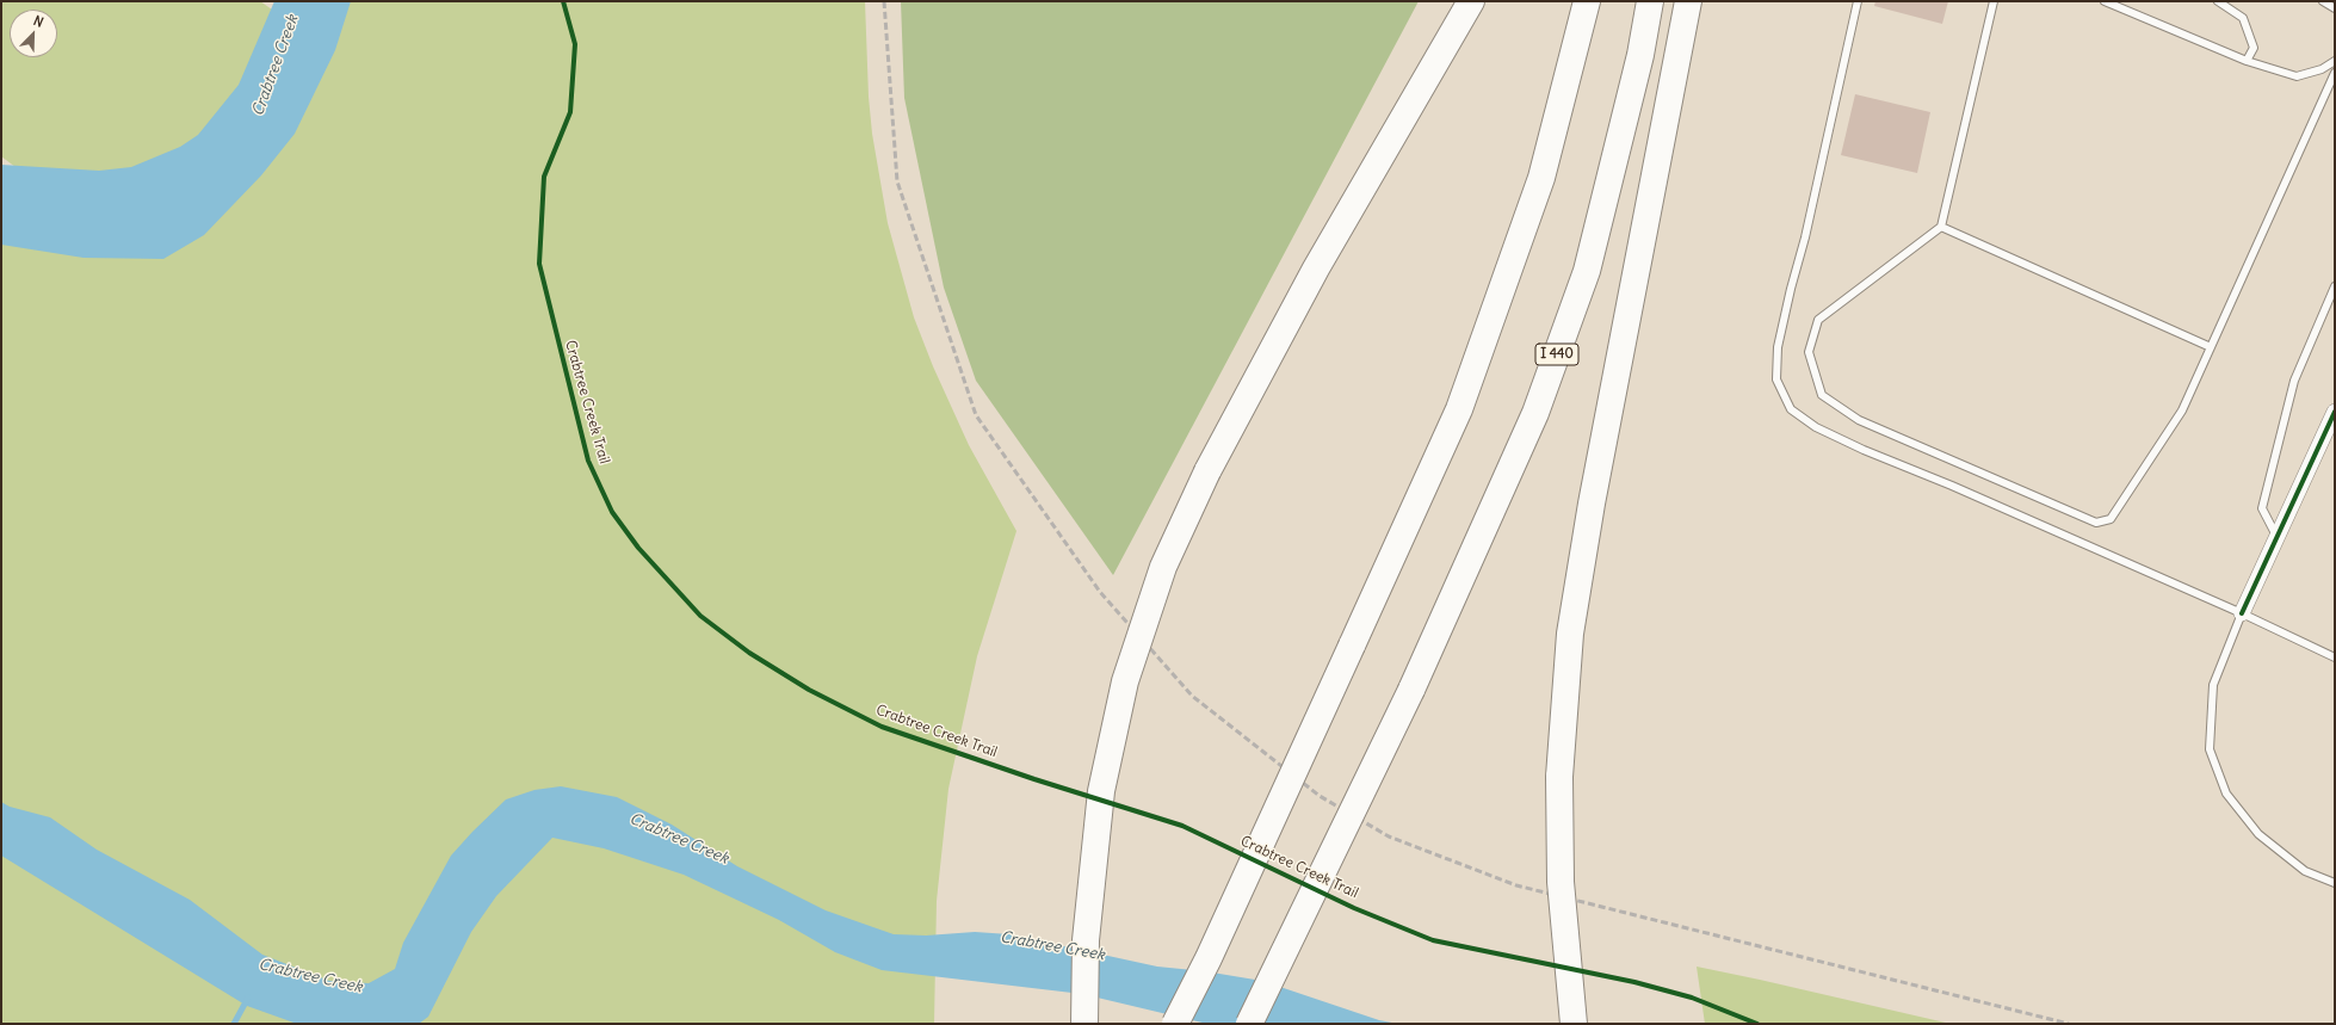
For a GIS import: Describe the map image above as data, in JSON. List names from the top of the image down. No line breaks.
{"streets":{"highway":["I 440"],"cycle path":["Crabtree Creek Trail"]},"water":["Crabtree Creek"],"north":"top right"}
